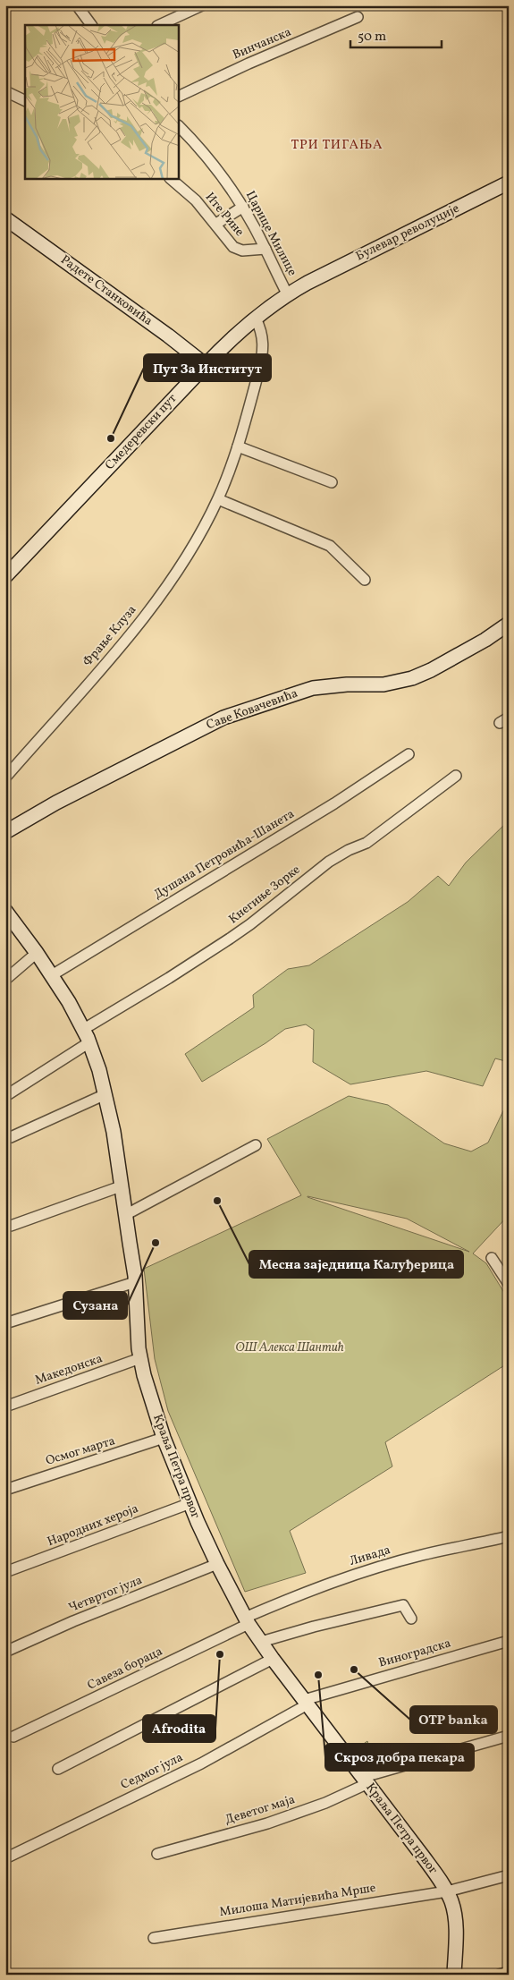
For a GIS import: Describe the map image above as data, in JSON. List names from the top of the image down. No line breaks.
{"streets":{"street":["Винчанска","Ите Рине","Булевар револуције","Царице Милице","Радете Станковића","Смедеревски пут","Фрање Клуза","Саве Ковачевића","Душана Петровића-Шанета","Кнегиње Зорке","Македонска","Осмог марта","Краља Петра првог","Народних хероја","Ливада","Четвртог јула","Виноградска","Савеза бораца","Седмог јула","Деветог маја","Милоша Матијевића Мрше"]},"crossings":[["Ите Рине","Царице Милице"],["Булевар револуције","Смедеревски пут"],["Царице Милице","Смедеревски пут"],["Радете Станковића","Смедеревски пут"],["Смедеревски пут","Фрање Клуза"],["Душана Петровића-Шанета","Краља Петра првог"],["Кнегиње Зорке","Краља Петра првог"],["Македонска","Краља Петра првог"],["Осмог марта","Краља Петра првог"],["Краља Петра првог","Народних хероја"],["Краља Петра првог","Ливада"],["Краља Петра првог","Четвртог јула"],["Краља Петра првог","Виноградска"],["Краља Петра првог","Савеза бораца"],["Краља Петра првог","Седмог јула"],["Краља Петра првог","Деветог маја"],["Краља Петра првог","Милоша Матијевића Мрше"],["Ливада","Савеза бораца"],["Виноградска","Седмог јула"]],"districts":["ТРИ ТИГАЊА"],"parks":["ОШ Алекса Шантић"],"places":["Пут За Институт","Месна заједница Калуђерица","Сузана","Afrodita","OTP banka","Скроз добра пекара"],"scale_bar":"50 m"}
